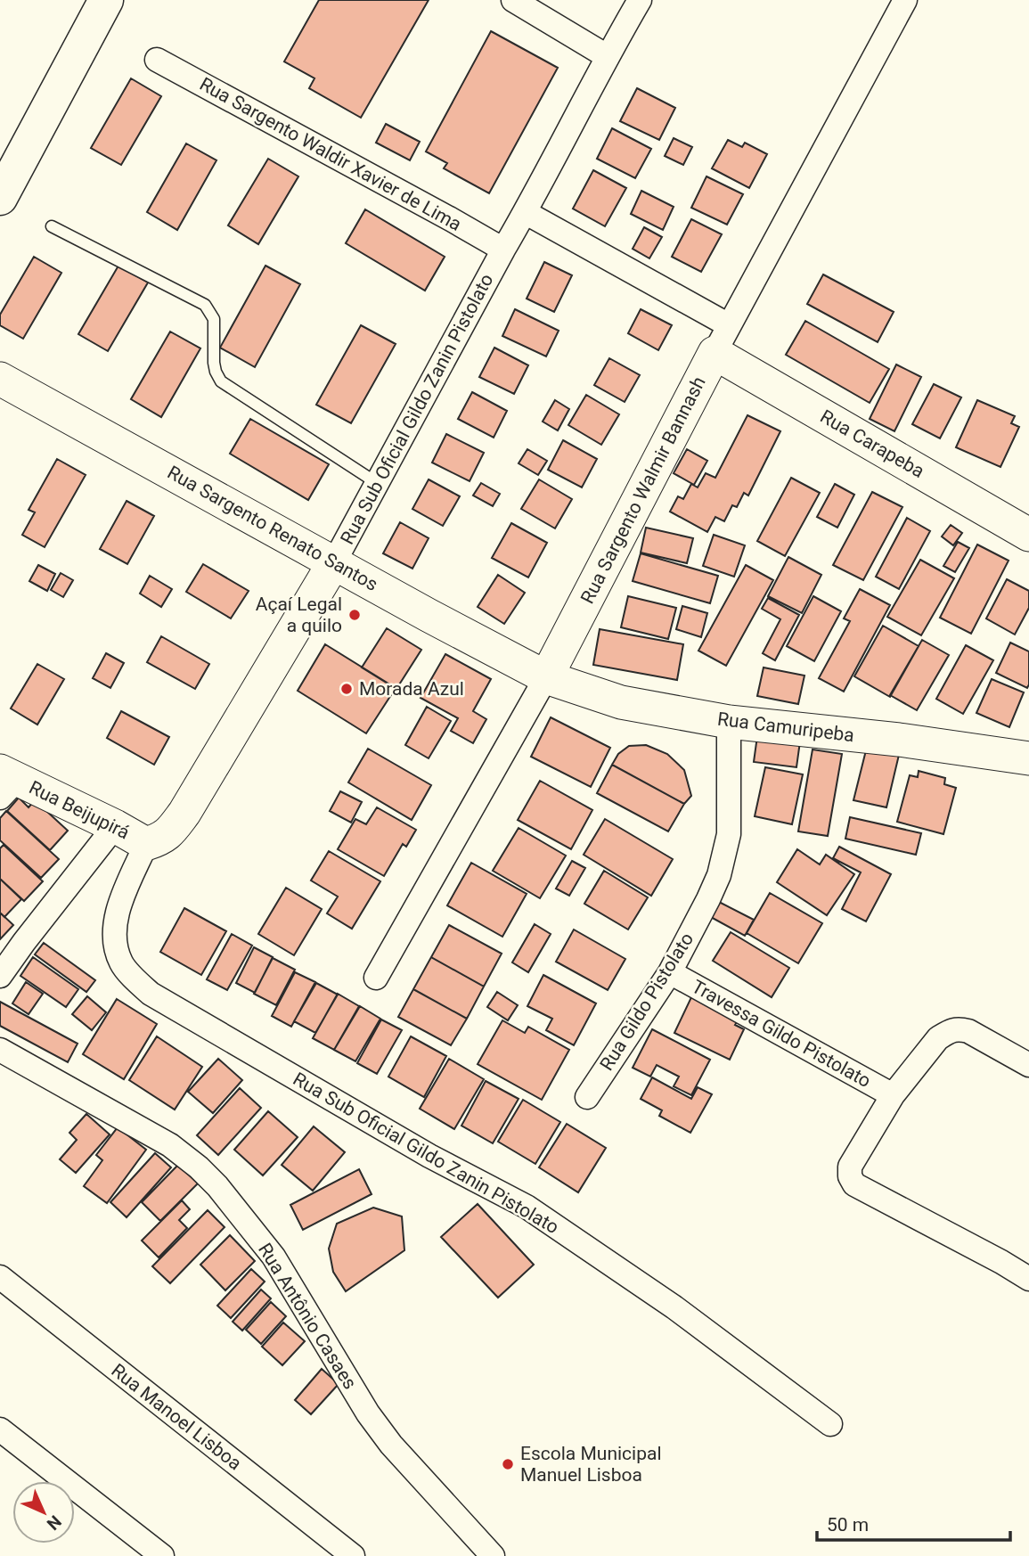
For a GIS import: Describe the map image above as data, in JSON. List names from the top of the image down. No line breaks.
{"streets":{"main road":["Rua Sub Oficial Gildo Zanin Pistolato","Rua Carapeba","Rua Sargento Walmir Bannash","Rua Sargento Renato Santos","Rua Camuripeba","Rua Beijupirá"],"street":["Rua Sargento Waldir Xavier de Lima","Rua Gildo Pistolato","Travessa Gildo Pistolato","Rua Antônio Casaes","Rua Manoel Lisboa"]},"crossings":[["Rua Sargento Waldir Xavier de Lima","Rua Sub Oficial Gildo Zanin Pistolato"],["Rua Sub Oficial Gildo Zanin Pistolato","Rua Carapeba"],["Rua Sub Oficial Gildo Zanin Pistolato","Rua Sargento Renato Santos"],["Rua Sub Oficial Gildo Zanin Pistolato","Rua Beijupirá"],["Rua Carapeba","Rua Sargento Walmir Bannash"],["Rua Sargento Walmir Bannash","Rua Sargento Renato Santos"],["Rua Sargento Walmir Bannash","Rua Camuripeba"],["Rua Sargento Renato Santos","Rua Camuripeba"],["Rua Camuripeba","Rua Gildo Pistolato"],["Rua Gildo Pistolato","Travessa Gildo Pistolato"]],"places":["Açaí Legal a quilo","Morada Azul","Escola Municipal Manuel Lisboa"],"scale_bar":"50 m","north":"bottom right"}
